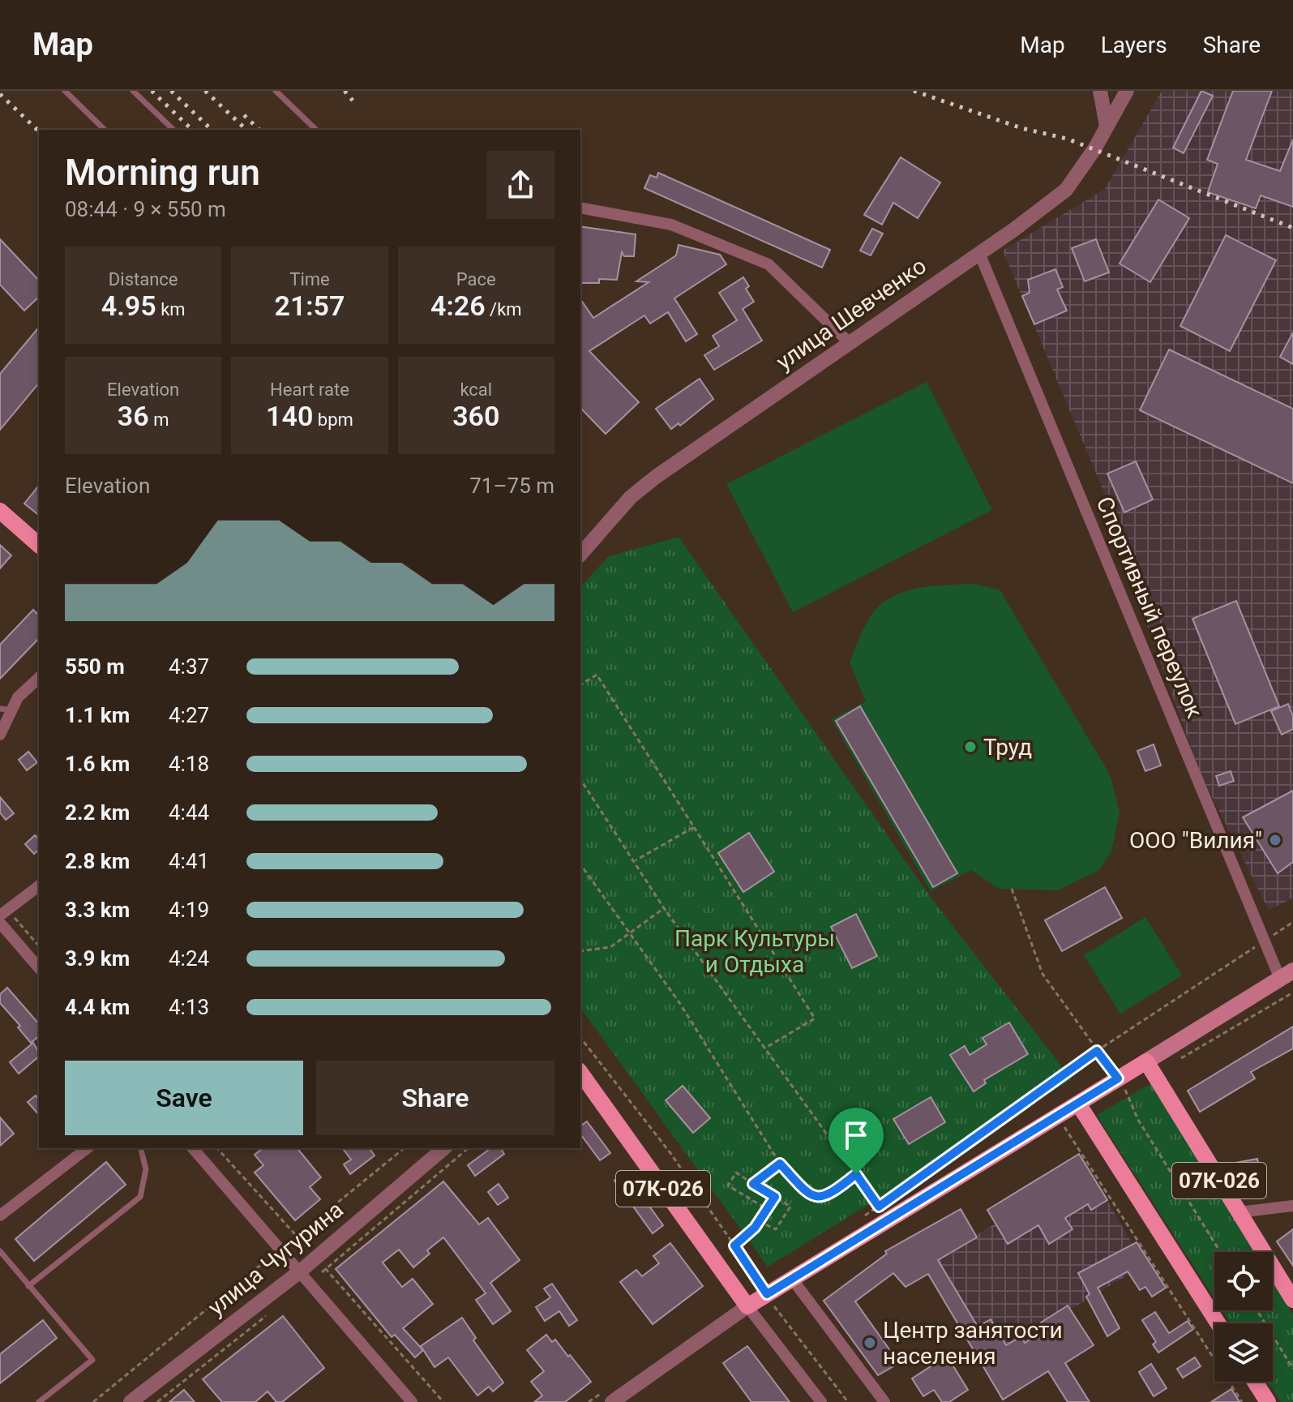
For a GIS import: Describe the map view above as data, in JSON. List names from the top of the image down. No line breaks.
{"streets":{"main road":["07К-026"],"street":["улица Шевченко","Спортивный переулок","улица Чугурина"]},"crossings":[["улица Шевченко","Спортивный переулок"]],"parks":["Парк Культуры и Отдыха"],"places":["Труд","ООО \"Вилия\"","Центр занятости населения"],"page":{"header":"Map","nav":["Map","Layers","Share"],"heading":["Morning run","08:44 · 9 × 550 m"],"stats":[["Distance","4.95 km"],["Time","21:57"],["Pace","4:26 /km"],["Elevation","36 m"],["Heart rate","140 bpm"],["kcal","360"]],"chart":["Elevation","71–75 m"],"list":[{"name":"550 m","note":"4:37"},{"name":"1.1 km","note":"4:27"},{"name":"1.6 km","note":"4:18"},{"name":"2.2 km","note":"4:44"},{"name":"2.8 km","note":"4:41"},{"name":"3.3 km","note":"4:19"},{"name":"3.9 km","note":"4:24"},{"name":"4.4 km","note":"4:13"}],"buttons":["Save","Share"]}}
